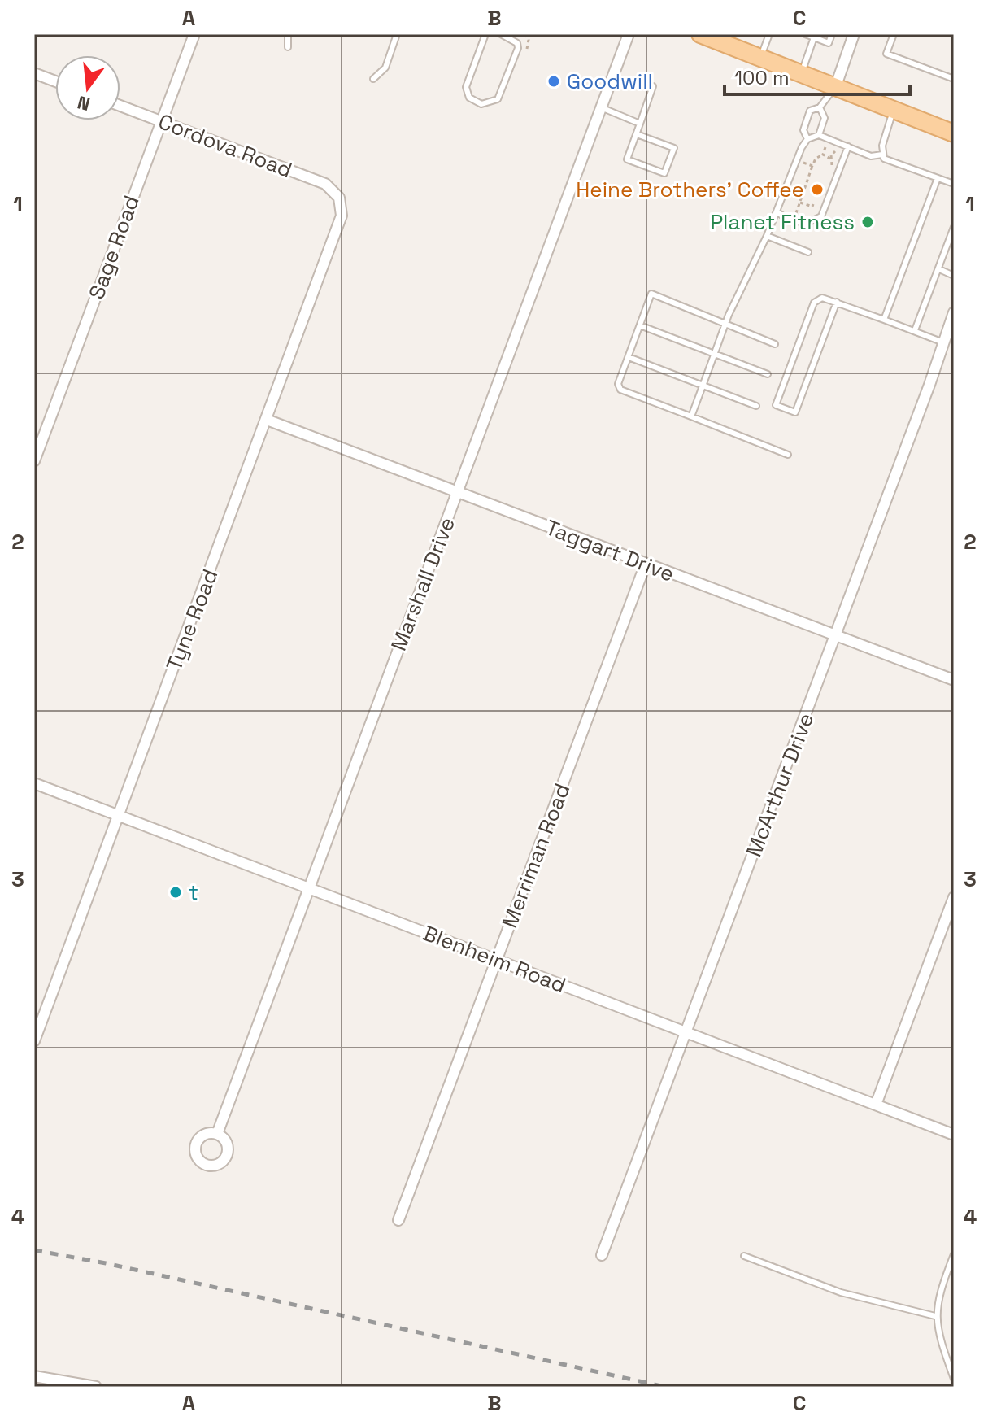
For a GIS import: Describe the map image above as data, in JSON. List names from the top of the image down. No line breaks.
{"streets":{"street":["Cordova Road","Sage Road","Taggart Drive","Marshall Drive","Tyne Road","McArthur Drive","Merriman Road","Blenheim Road"]},"crossings":[["Cordova Road","Sage Road"],["Cordova Road","Tyne Road"],["Taggart Drive","Marshall Drive"],["Taggart Drive","Tyne Road"],["Taggart Drive","McArthur Drive"],["Taggart Drive","Merriman Road"],["Marshall Drive","Blenheim Road"],["Tyne Road","Blenheim Road"],["McArthur Drive","Blenheim Road"],["Merriman Road","Blenheim Road"]],"places":["Goodwill","Heine Brothers' Coffee","Planet Fitness","t"],"scale_bar":"100 m","north":"bottom","grid":{"columns":["A","B","C"],"rows":["1","2","3","4"]}}
